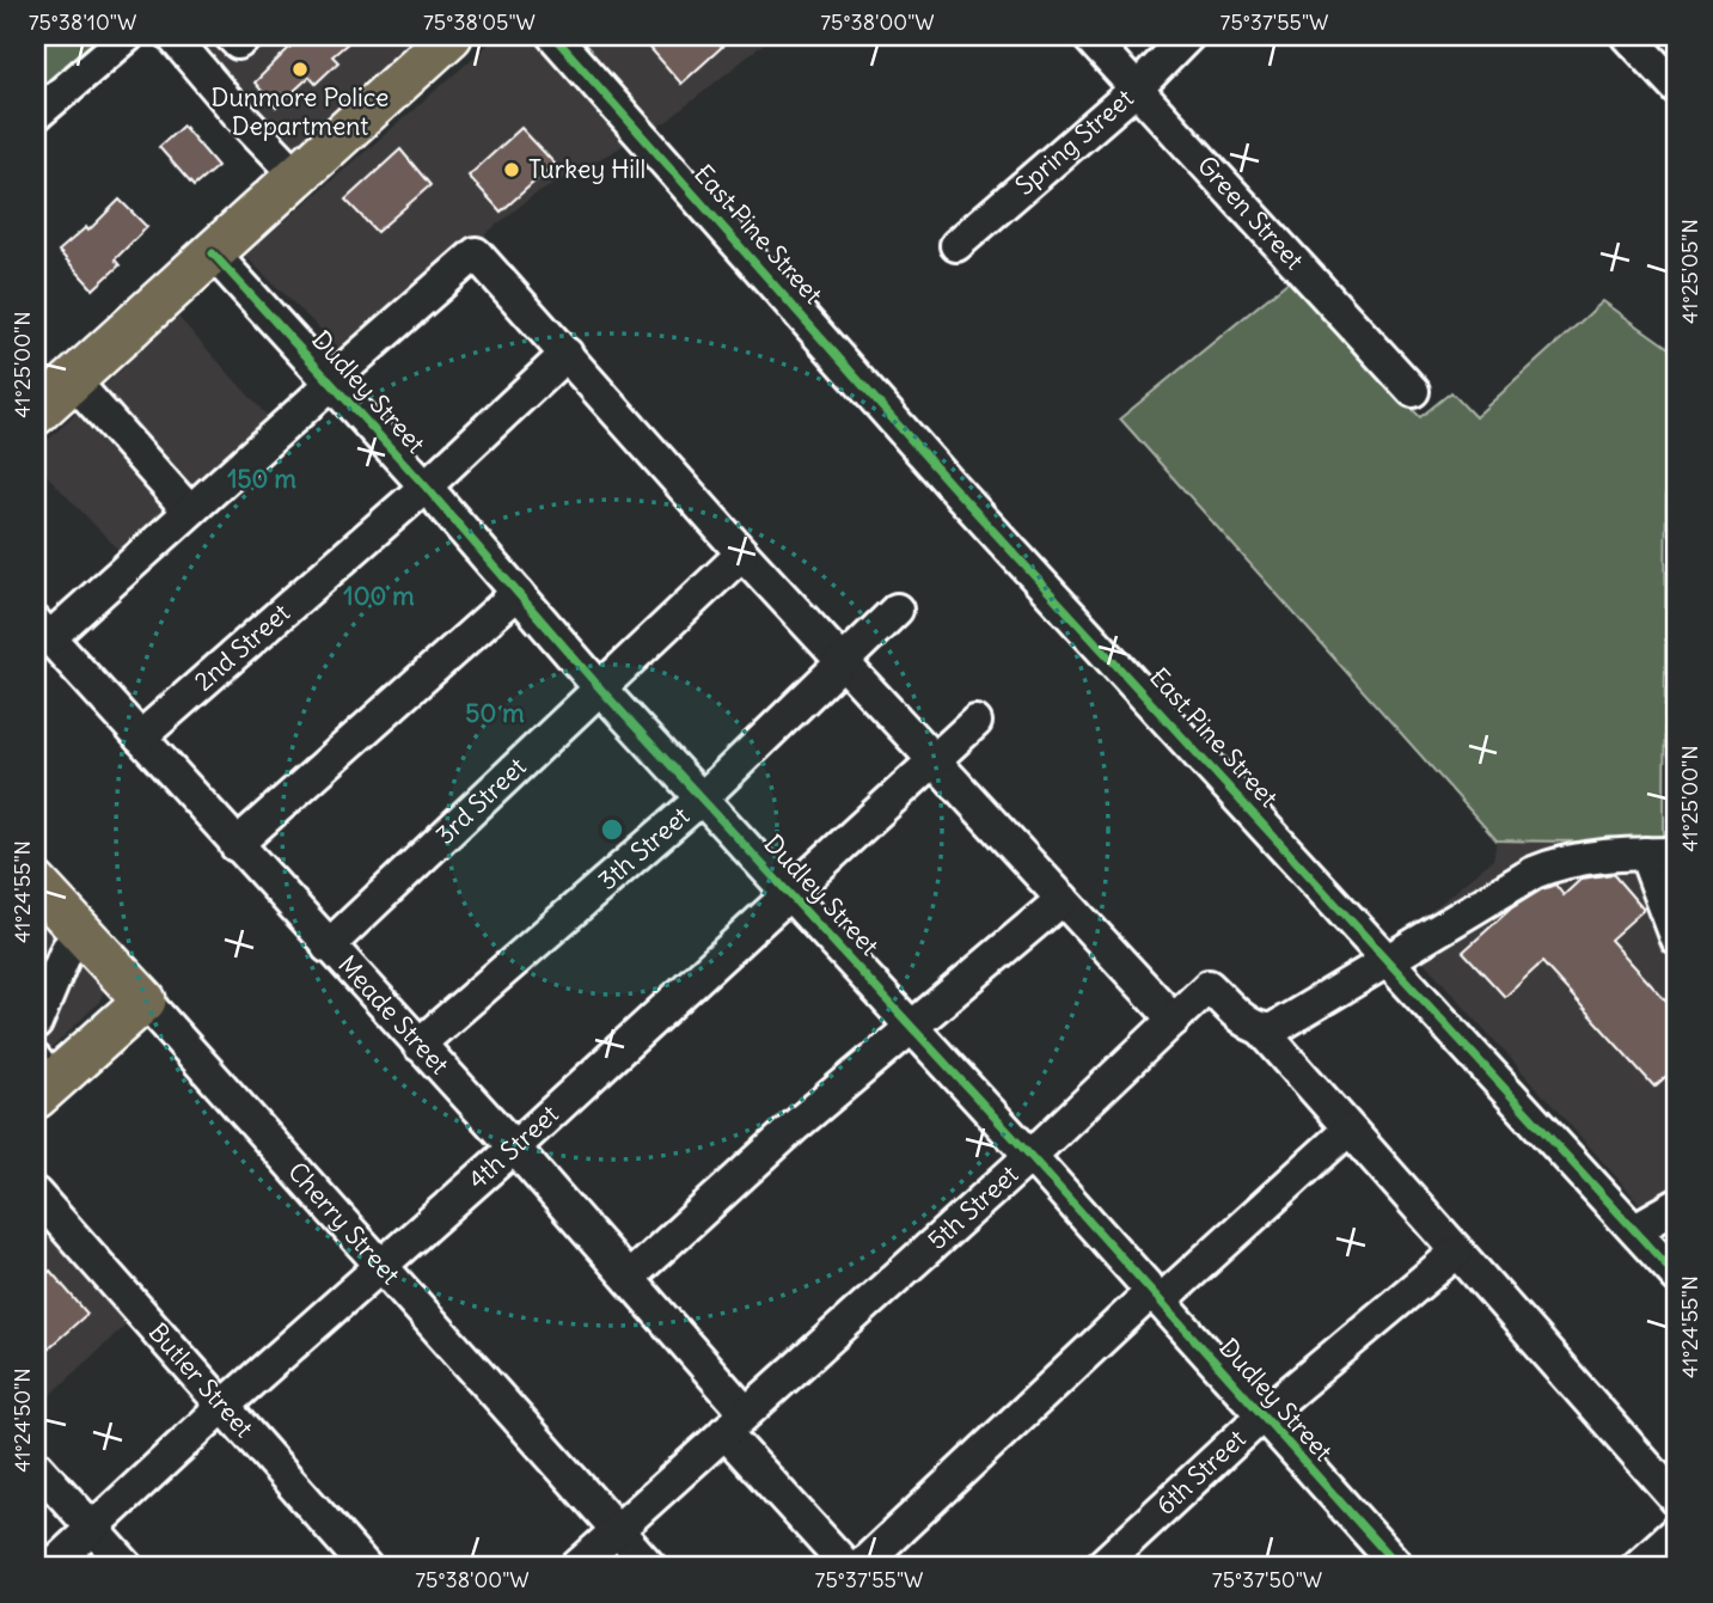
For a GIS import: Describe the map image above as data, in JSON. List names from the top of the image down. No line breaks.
{"streets":{"main road":["Cherry Street"],"street":["Spring Street","Green Street","East Pine Street","Dudley Street","2nd Street","3rd Street","3th Street","Meade Street","4th Street","5th Street","Butler Street","6th Street"]},"crossings":[["Spring Street","Green Street"],["Dudley Street","2nd Street"],["Dudley Street","3rd Street"],["Dudley Street","3th Street"],["Dudley Street","4th Street"],["Dudley Street","5th Street"],["Dudley Street","6th Street"],["2nd Street","Meade Street"],["3rd Street","Meade Street"],["3th Street","Meade Street"],["Meade Street","4th Street"],["Meade Street","5th Street"],["4th Street","Cherry Street"],["4th Street","Butler Street"],["5th Street","Cherry Street"]],"places":["Dunmore Police Department","Turkey Hill"],"coordinates":["75°38'10\"W","75°38'05\"W","75°38'00\"W","75°37'55\"W","41°25'05\"N","41°25'00\"N","41°24'55\"N","41°24'50\"N","75°37'50\"W"],"rings":["150 m","100 m","50 m"]}
